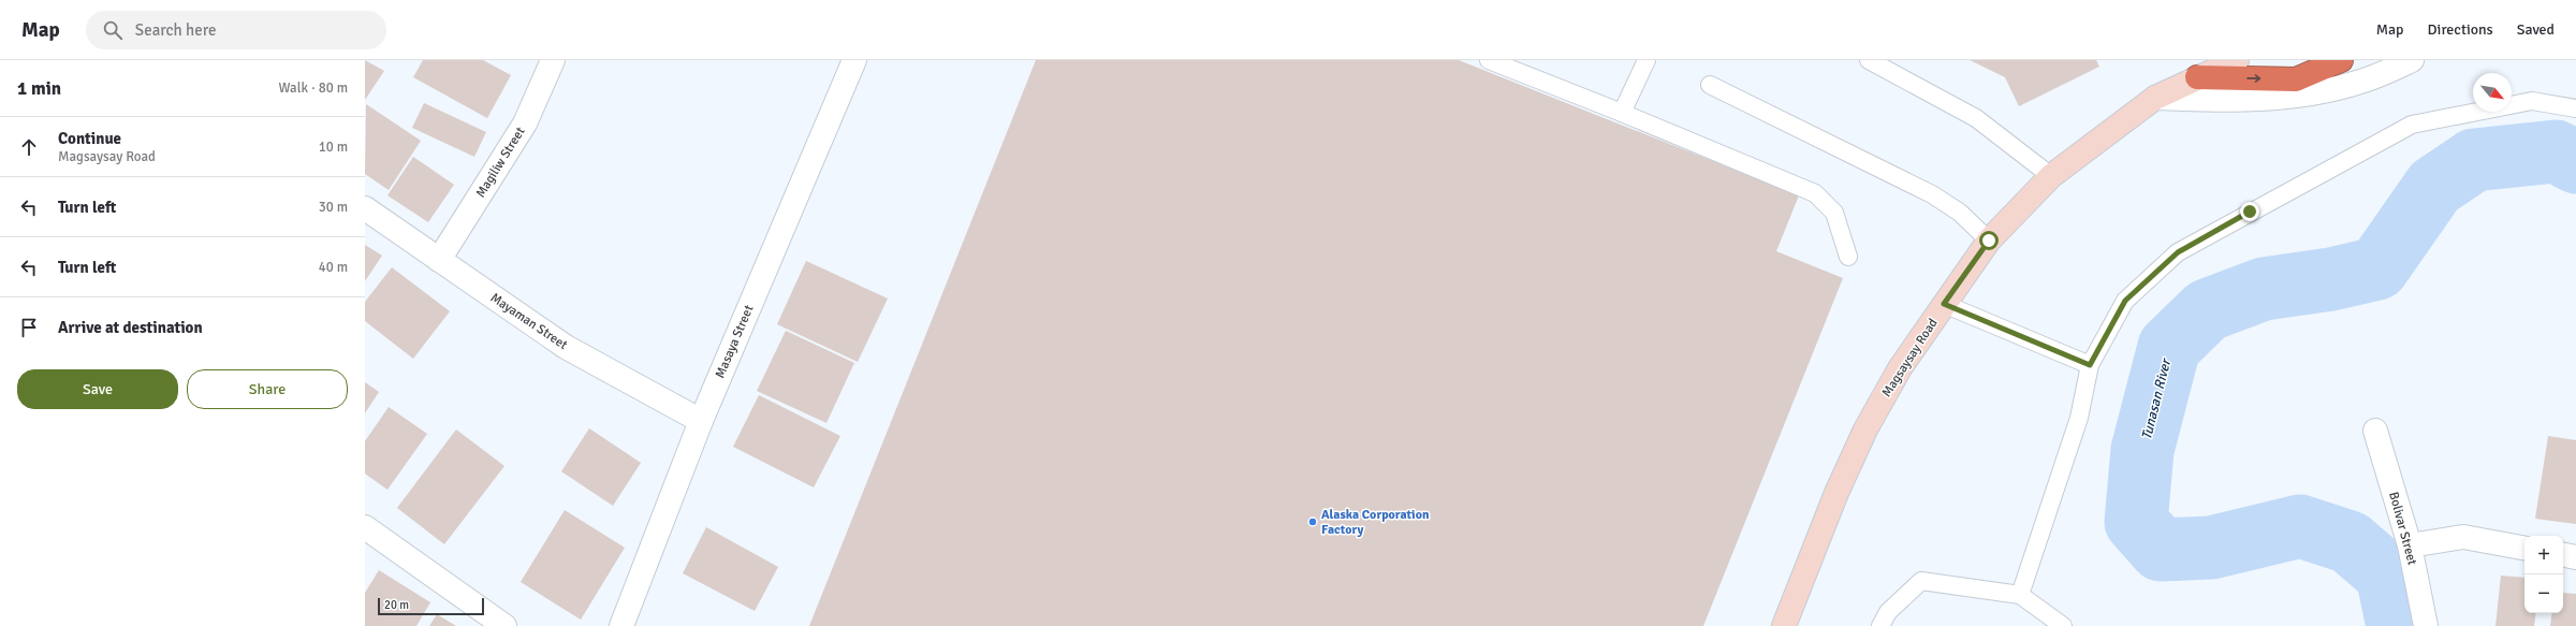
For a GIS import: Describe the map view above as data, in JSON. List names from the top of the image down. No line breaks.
{"streets":{"main road":["Magsaysay Road"],"street":["Magiliw Street","Mayaman Street","Masaya Street","Bolivar Street"]},"crossings":[["Magiliw Street","Mayaman Street"],["Mayaman Street","Masaya Street"]],"water":["Tunasan River"],"places":["Alaska Corporation Factory"],"scale_bar":"20 m","north":"bottom right","page":{"header":"Map","search":"Search here","nav":["Map","Directions","Saved"],"heading":["1 min","Walk · 80 m"],"list":[["Continue","Magsaysay Road","10 m"],["Turn left","30 m"],["Turn left","40 m"],"Arrive at destination"],"buttons":["Save","Share"],"map_buttons":["+","−"],"scale":"20 m"}}
